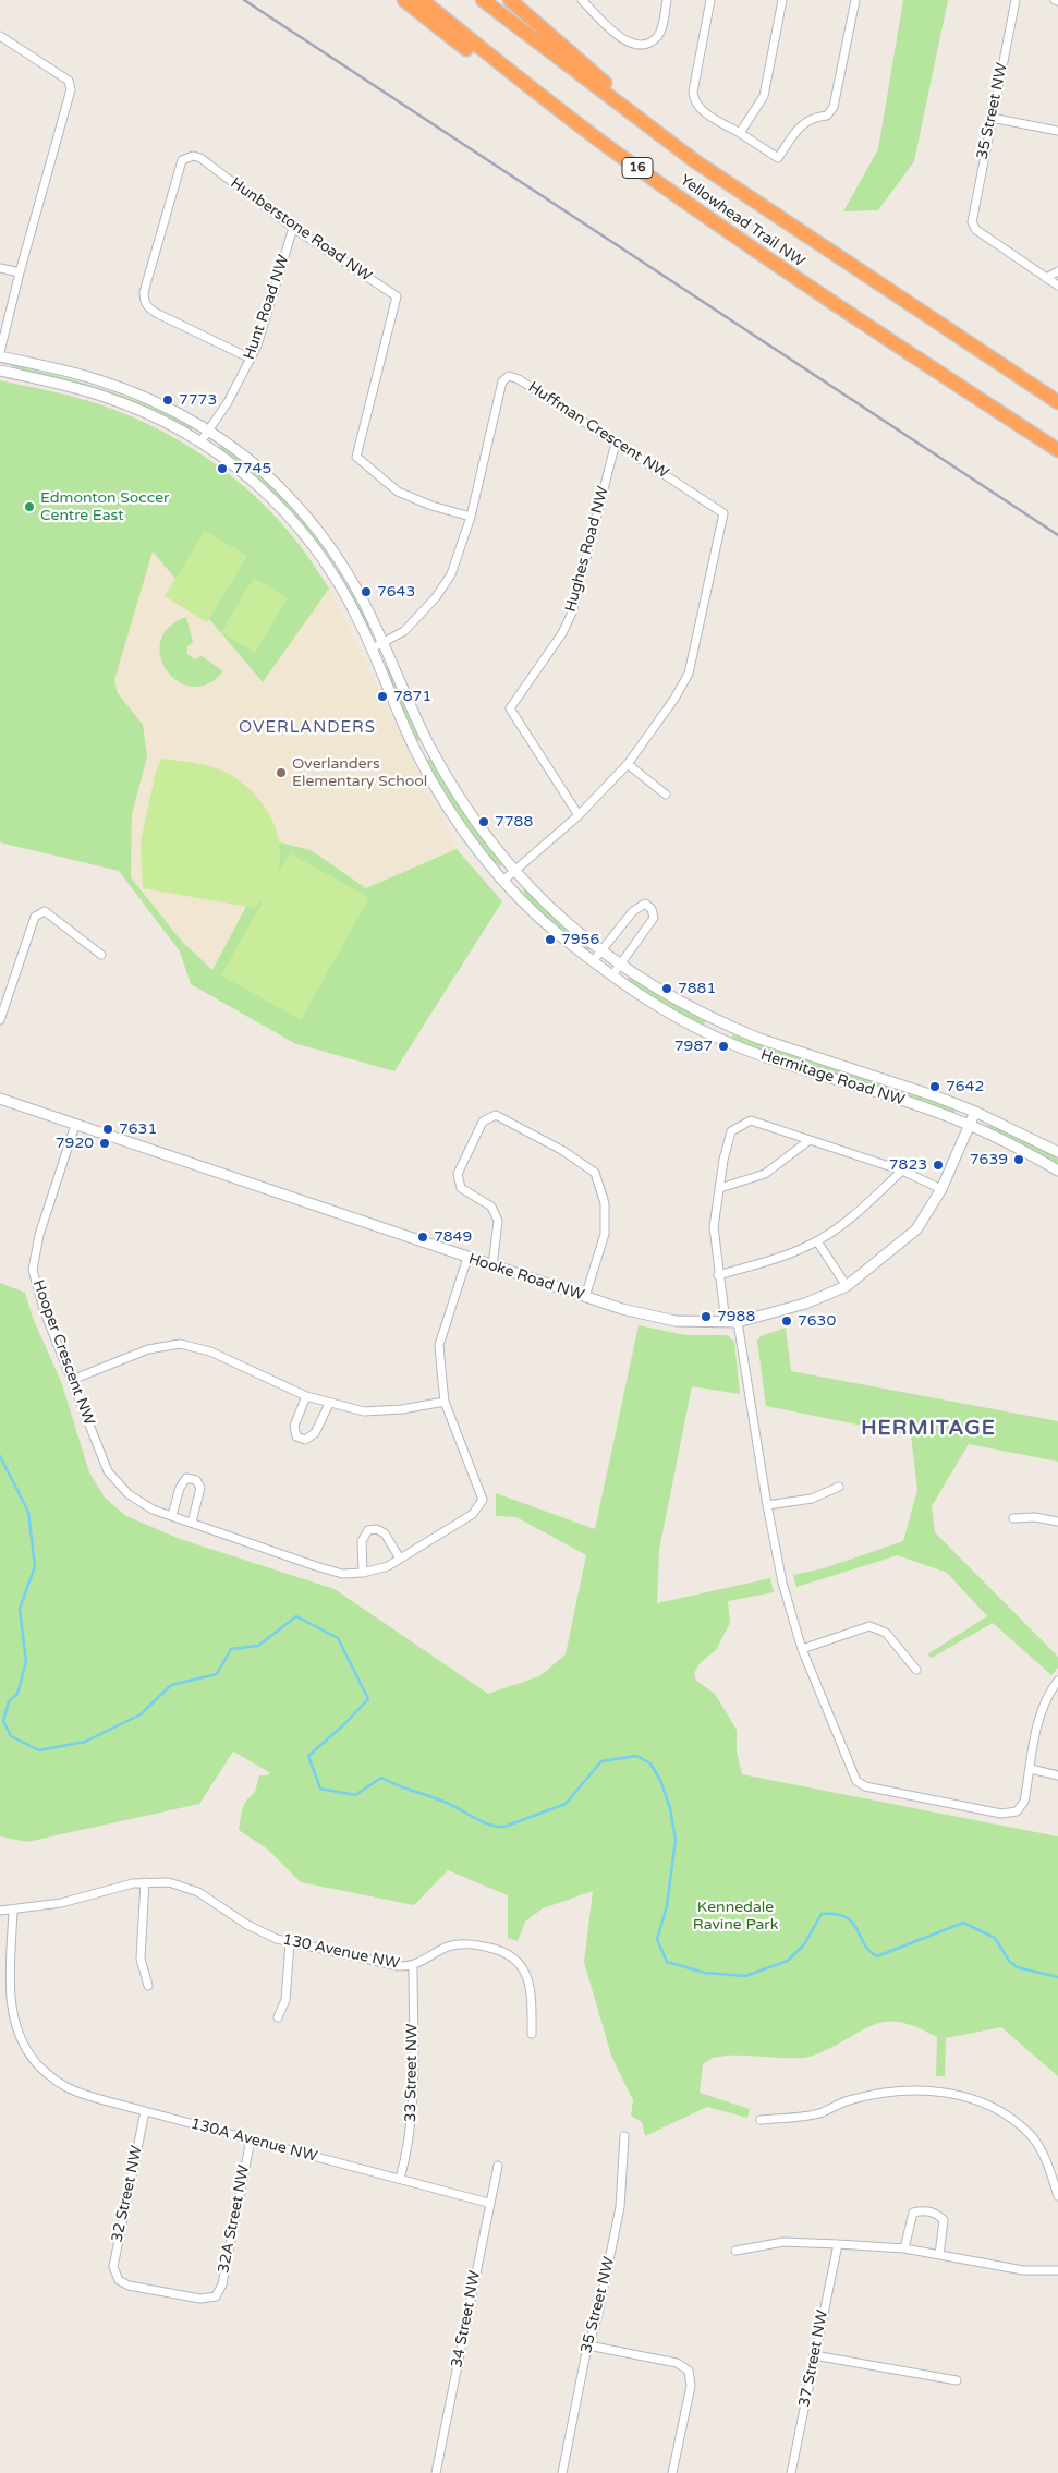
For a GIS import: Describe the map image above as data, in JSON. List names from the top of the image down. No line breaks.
{"streets":{"highway":["16","Yellowhead Trail NW"],"street":["35 Street NW","Hunberstone Road NW","Hunt Road NW","Huffman Crescent NW","Hughes Road NW","Hermitage Road NW","Hooke Road NW","Hooper Crescent NW","130 Avenue NW","33 Street NW","130A Avenue NW","32 Street NW","32A Street NW","34 Street NW","37 Street NW"]},"crossings":[["Hunberstone Road NW","Hunt Road NW"],["Hunberstone Road NW","Huffman Crescent NW"],["Hunt Road NW","Hermitage Road NW"],["Huffman Crescent NW","Hughes Road NW"],["Huffman Crescent NW","Hermitage Road NW"],["Hermitage Road NW","Hooke Road NW"],["Hooke Road NW","Hooper Crescent NW"],["130 Avenue NW","33 Street NW"],["130 Avenue NW","130A Avenue NW"],["33 Street NW","130A Avenue NW"],["130A Avenue NW","32 Street NW"],["130A Avenue NW","32A Street NW"],["130A Avenue NW","34 Street NW"],["32 Street NW","32A Street NW"]],"districts":["OVERLANDERS","HERMITAGE"],"parks":["Kennedale Ravine Park"],"places":["7773","7745","Edmonton Soccer Centre East","7643","7871","Overlanders Elementary School","7788","7956","7881","7987","7642","7631","7920","7639","7823","7849","7988","7630"]}
